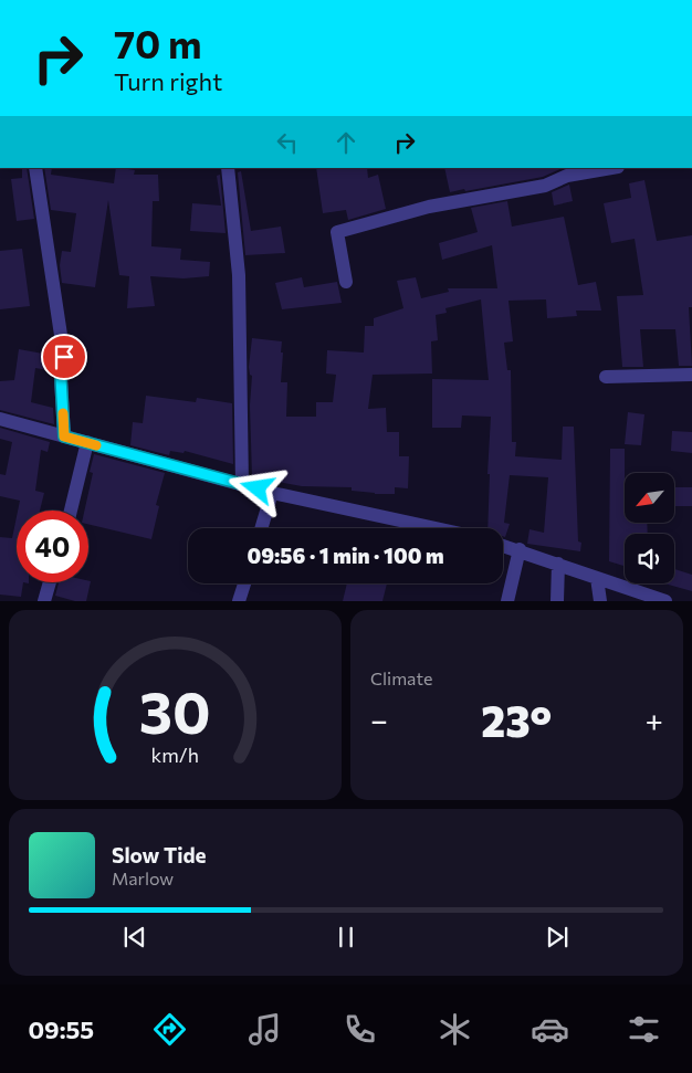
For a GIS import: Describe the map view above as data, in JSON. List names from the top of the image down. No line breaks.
{"north":"bottom left","page":{"turn":["70 m","Turn right"],"limit":"40","trip":"09:56 · 1 min · 100 m","tile":"Climate","heat":["−","23°","+"],"song":["Slow Tide","Marlow"],"tabs":"09:55","gauge":["30","km/h"]}}
